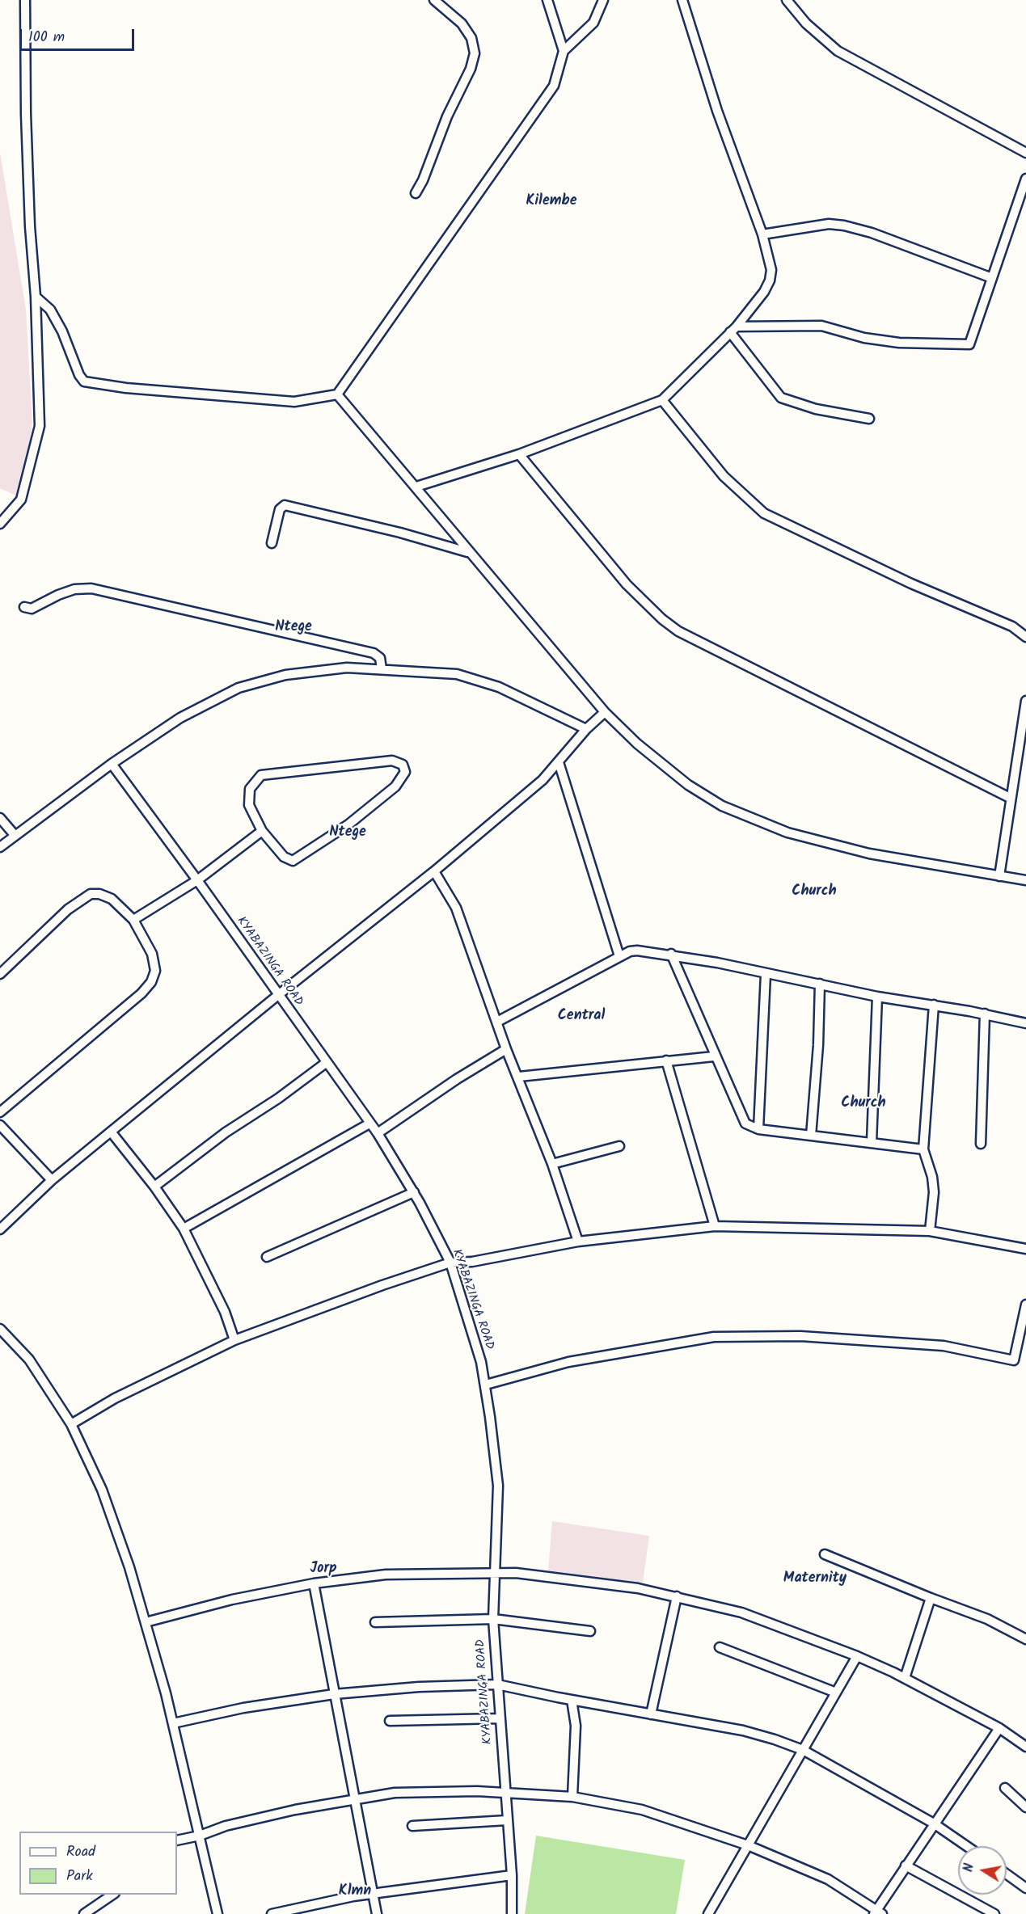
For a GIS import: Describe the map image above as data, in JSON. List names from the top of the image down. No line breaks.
{"streets":{"street":["KYABAZINGA ROAD"]},"districts":["Kilembe","Ntege","Ntege","Church","Central","Church","Jorp","Maternity","Klmn"],"legend":["Road","Park"],"scale_bar":"100 m","north":"left"}
